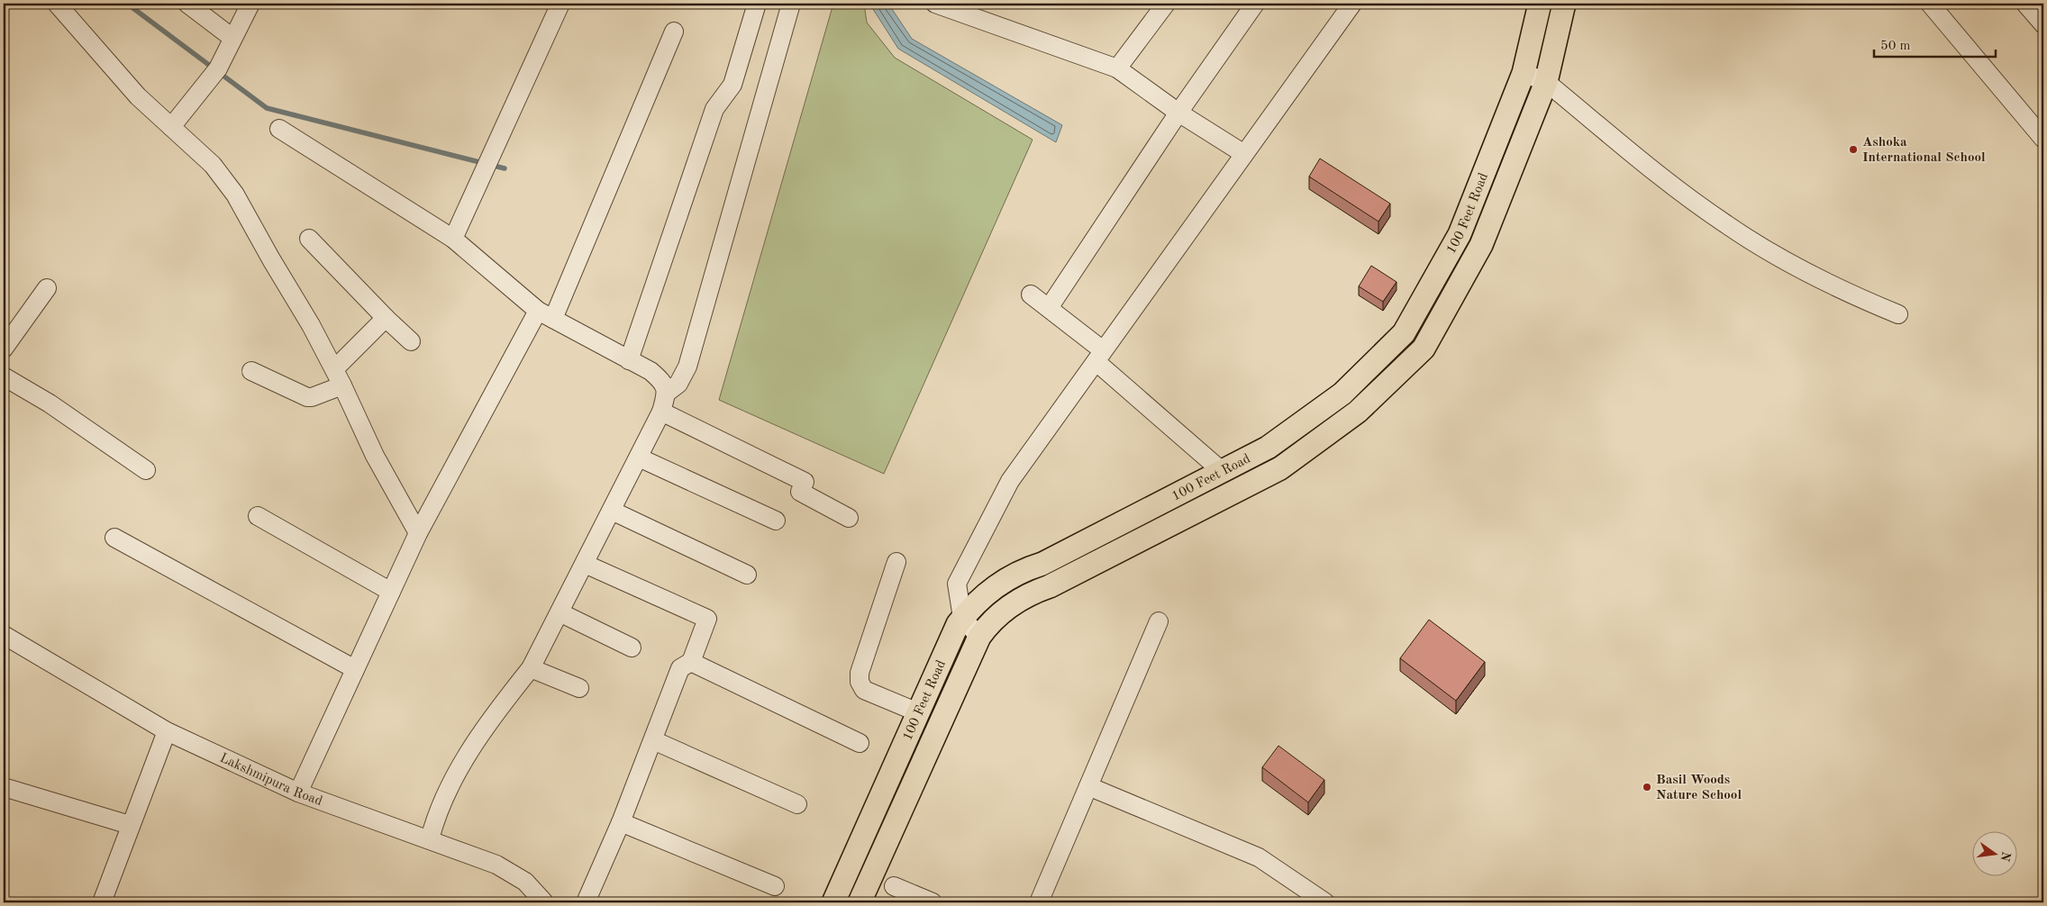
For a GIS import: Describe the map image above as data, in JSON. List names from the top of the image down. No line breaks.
{"streets":{"main road":["100 Feet Road"],"street":["Lakshmipura Road"]},"places":["Ashoka International School","Basil Woods Nature School"],"scale_bar":"50 m","north":"right"}
